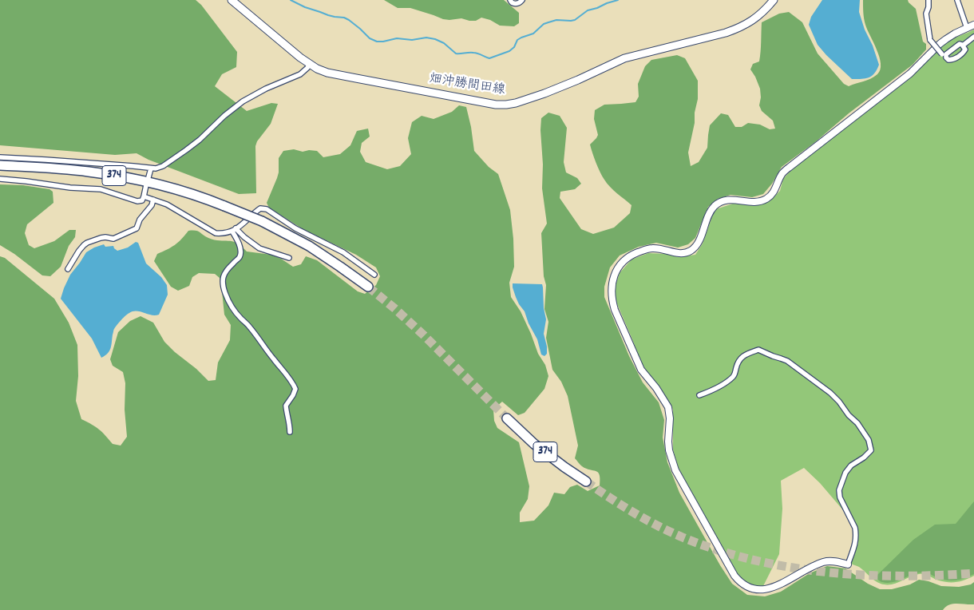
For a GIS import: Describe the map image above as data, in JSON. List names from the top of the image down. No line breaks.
{"streets":{"highway":["374"],"main road":["畑沖勝間田線"]}}
